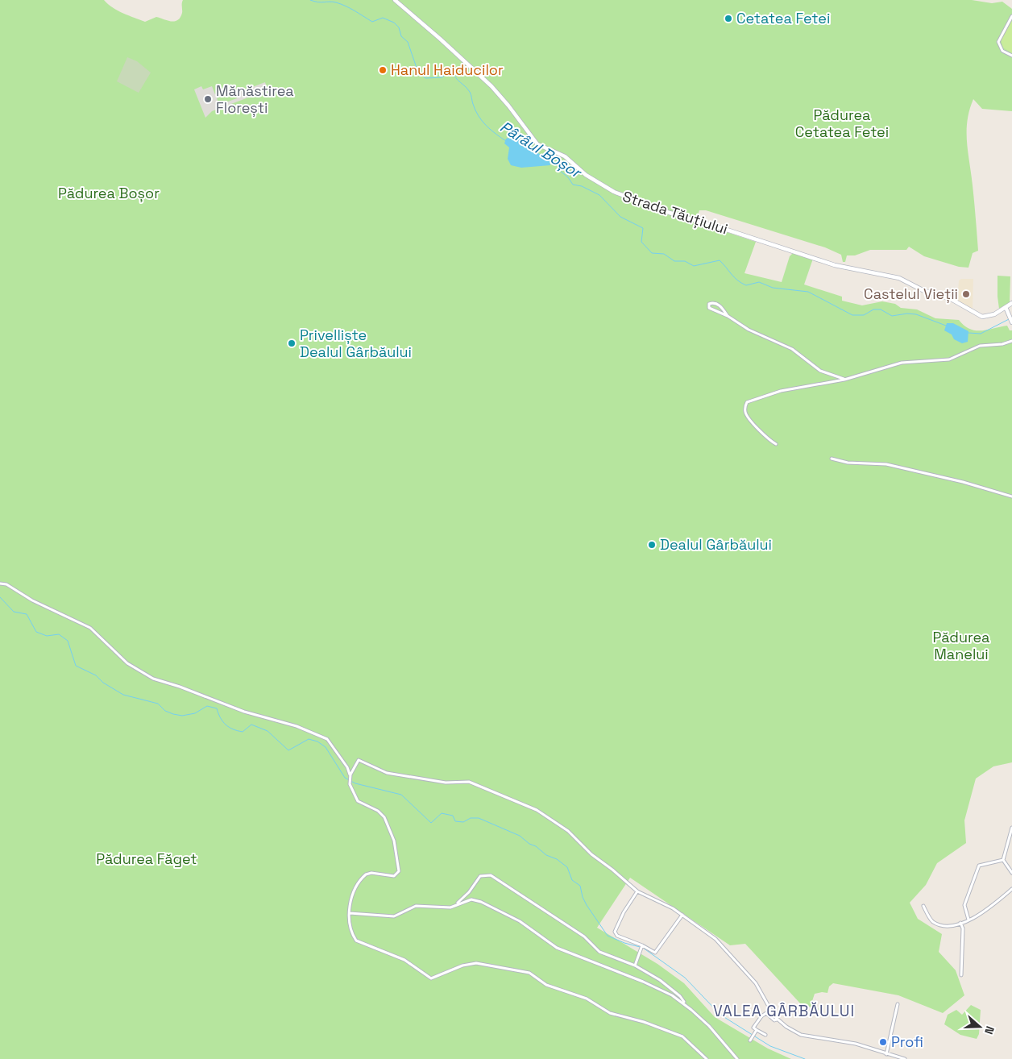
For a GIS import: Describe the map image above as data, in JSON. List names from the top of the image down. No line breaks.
{"streets":{"main road":["Strada Tăuțiului"]},"districts":["VALEA GÂRBĂULUI"],"water":["Pârâul Boșor"],"parks":["Pădurea Cetatea Fetei","Pădurea Boșor","Pădurea Manelui","Pădurea Făget"],"places":["Cetatea Fetei","Hanul Haiducilor","Mănăstirea Florești","Castelul Vieții","Privelliște Dealul Gârbăului","Dealul Gârbăului","Profi"],"north":"right"}
